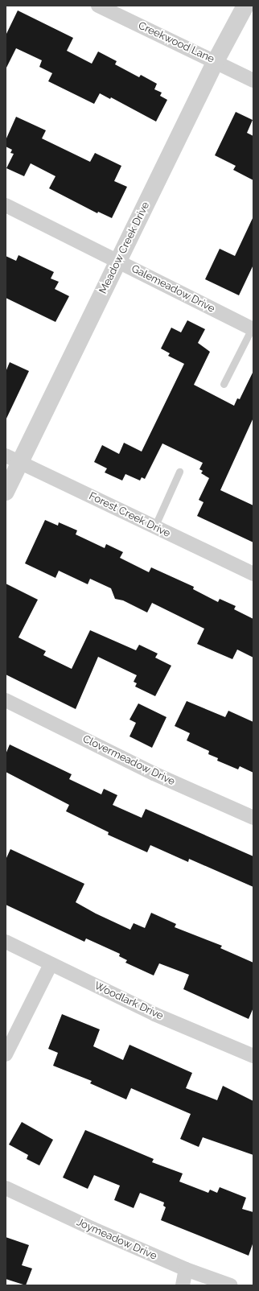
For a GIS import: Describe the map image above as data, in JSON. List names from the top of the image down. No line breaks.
{"streets":{"street":["Creekwood Lane","Meadow Creek Drive","Galemeadow Drive","Forest Creek Drive","Clovermeadow Drive","Woodlark Drive","Joymeadow Drive"]},"crossings":[["Creekwood Lane","Meadow Creek Drive"],["Meadow Creek Drive","Galemeadow Drive"],["Meadow Creek Drive","Forest Creek Drive"]]}
